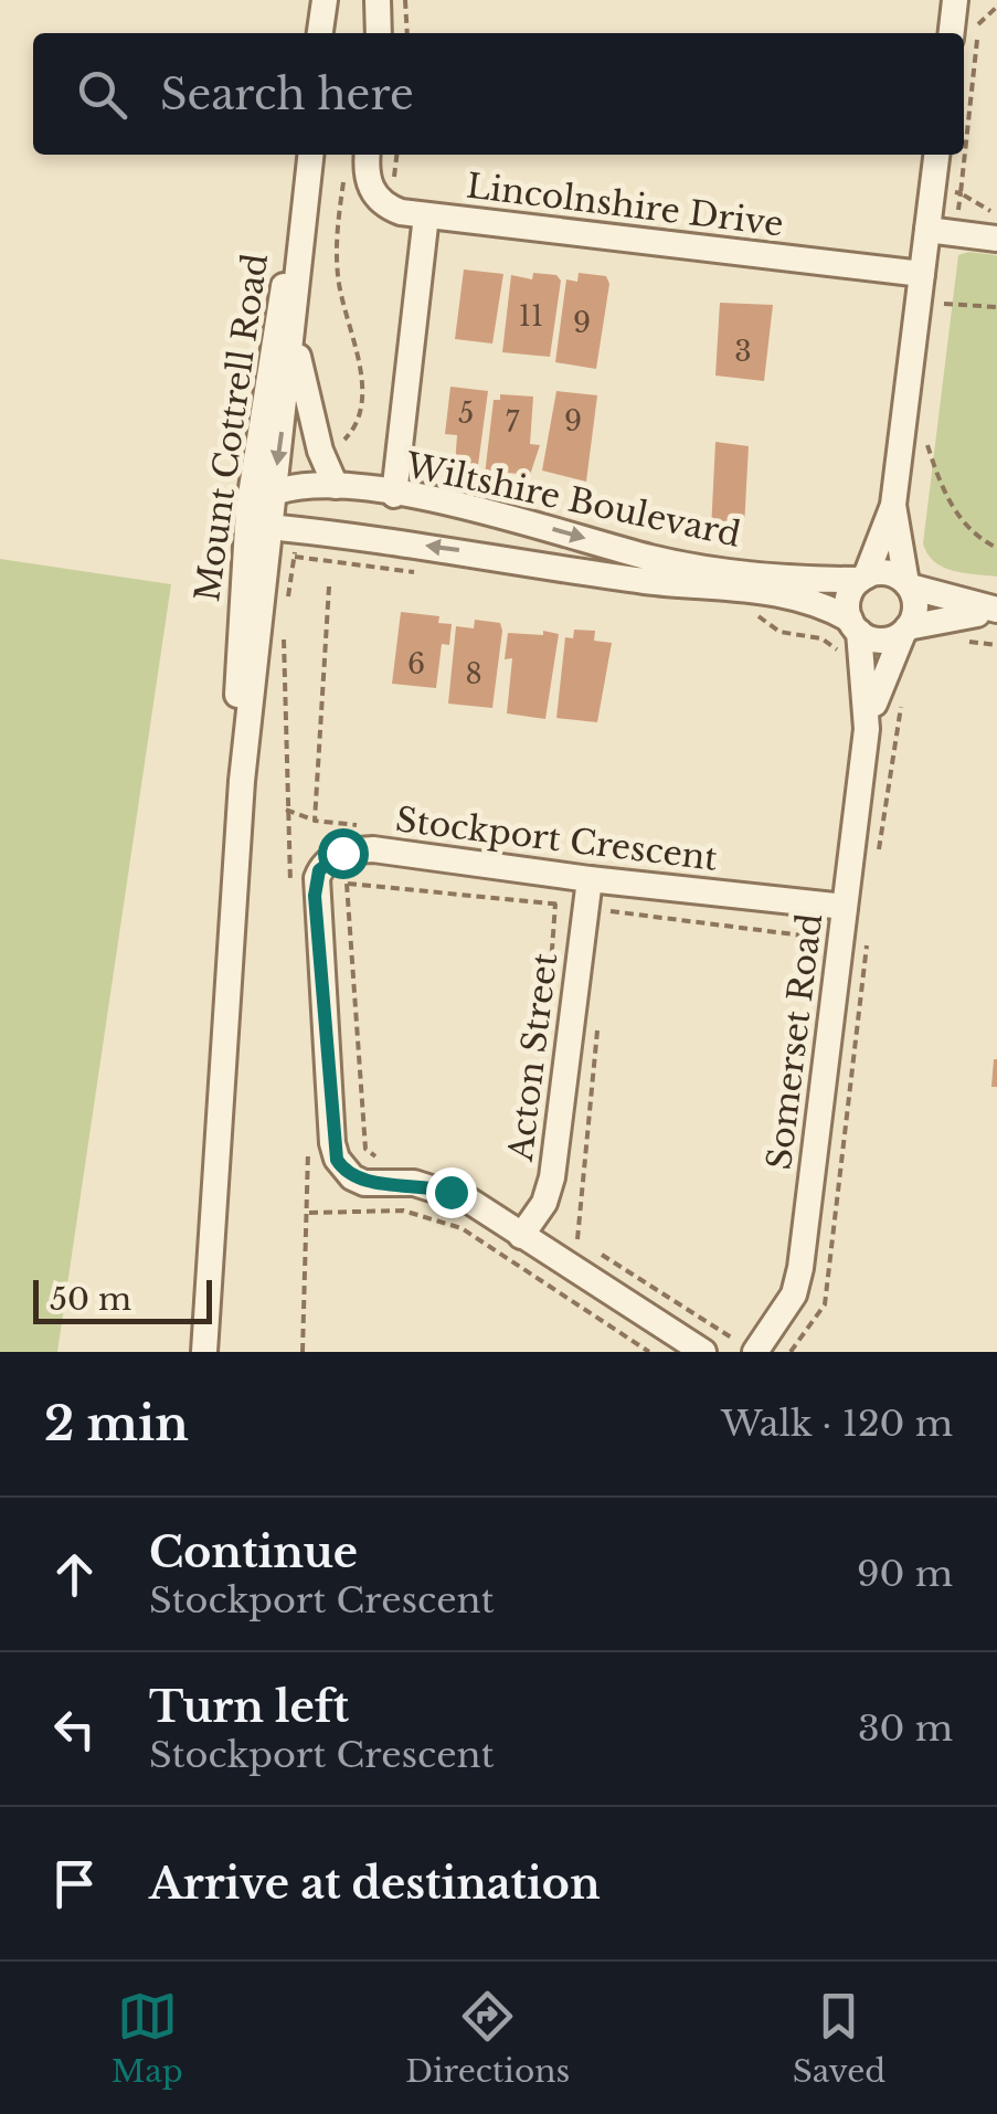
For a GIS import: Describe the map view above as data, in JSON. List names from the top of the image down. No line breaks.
{"streets":{"street":["Lincolnshire Drive","Mount Cottrell Road","Wiltshire Boulevard","Stockport Crescent","Somerset Road","Acton Street"]},"crossings":[["Mount Cottrell Road","Wiltshire Boulevard"],["Wiltshire Boulevard","Somerset Road"],["Stockport Crescent","Somerset Road"],["Stockport Crescent","Acton Street"]],"house_numbers":["11","9","3","5","9","7","6","8"],"scale_bar":"50 m","page":{"search":"Search here","scale":"50 m","heading":["2 min","Walk · 120 m"],"list":[["Continue","Stockport Crescent","90 m"],["Turn left","Stockport Crescent","30 m"],"Arrive at destination"],"nav":["Map","Directions","Saved"]}}
